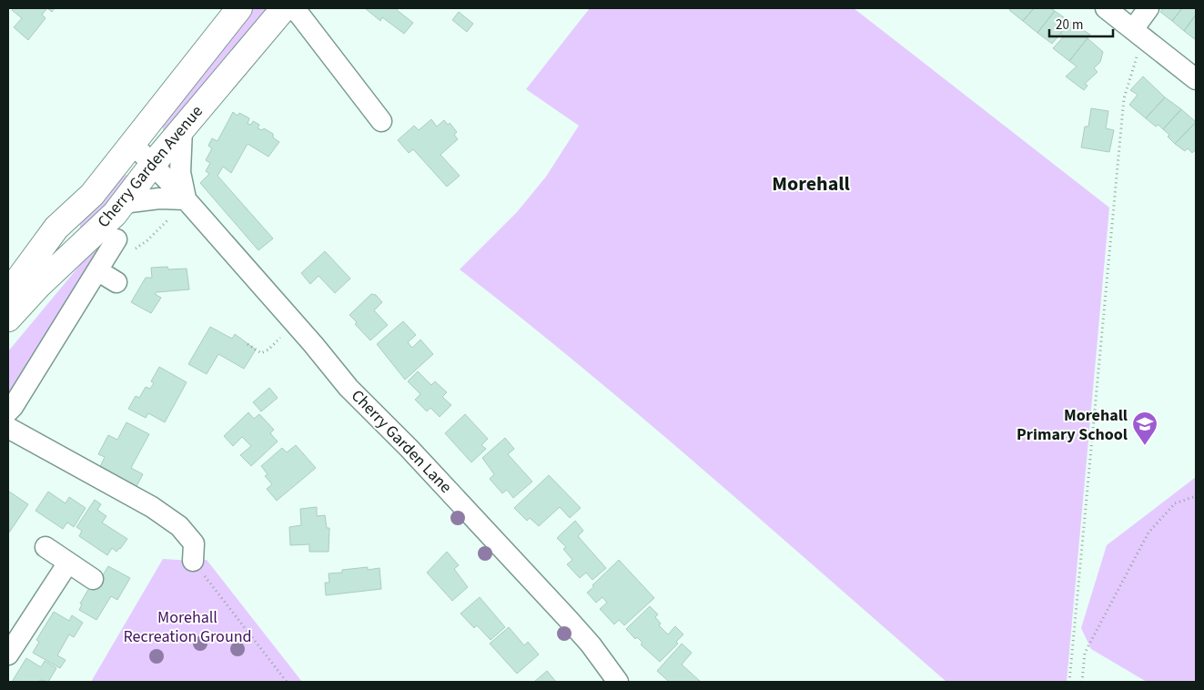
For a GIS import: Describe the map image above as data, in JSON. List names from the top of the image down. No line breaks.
{"streets":{"main road":["Cherry Garden Avenue"],"street":["Cherry Garden Lane"]},"crossings":[["Cherry Garden Avenue","Cherry Garden Lane"]],"districts":["Morehall"],"parks":["Morehall Recreation Ground"],"places":{"school or university":["Morehall Primary School"]},"scale_bar":"20 m"}
